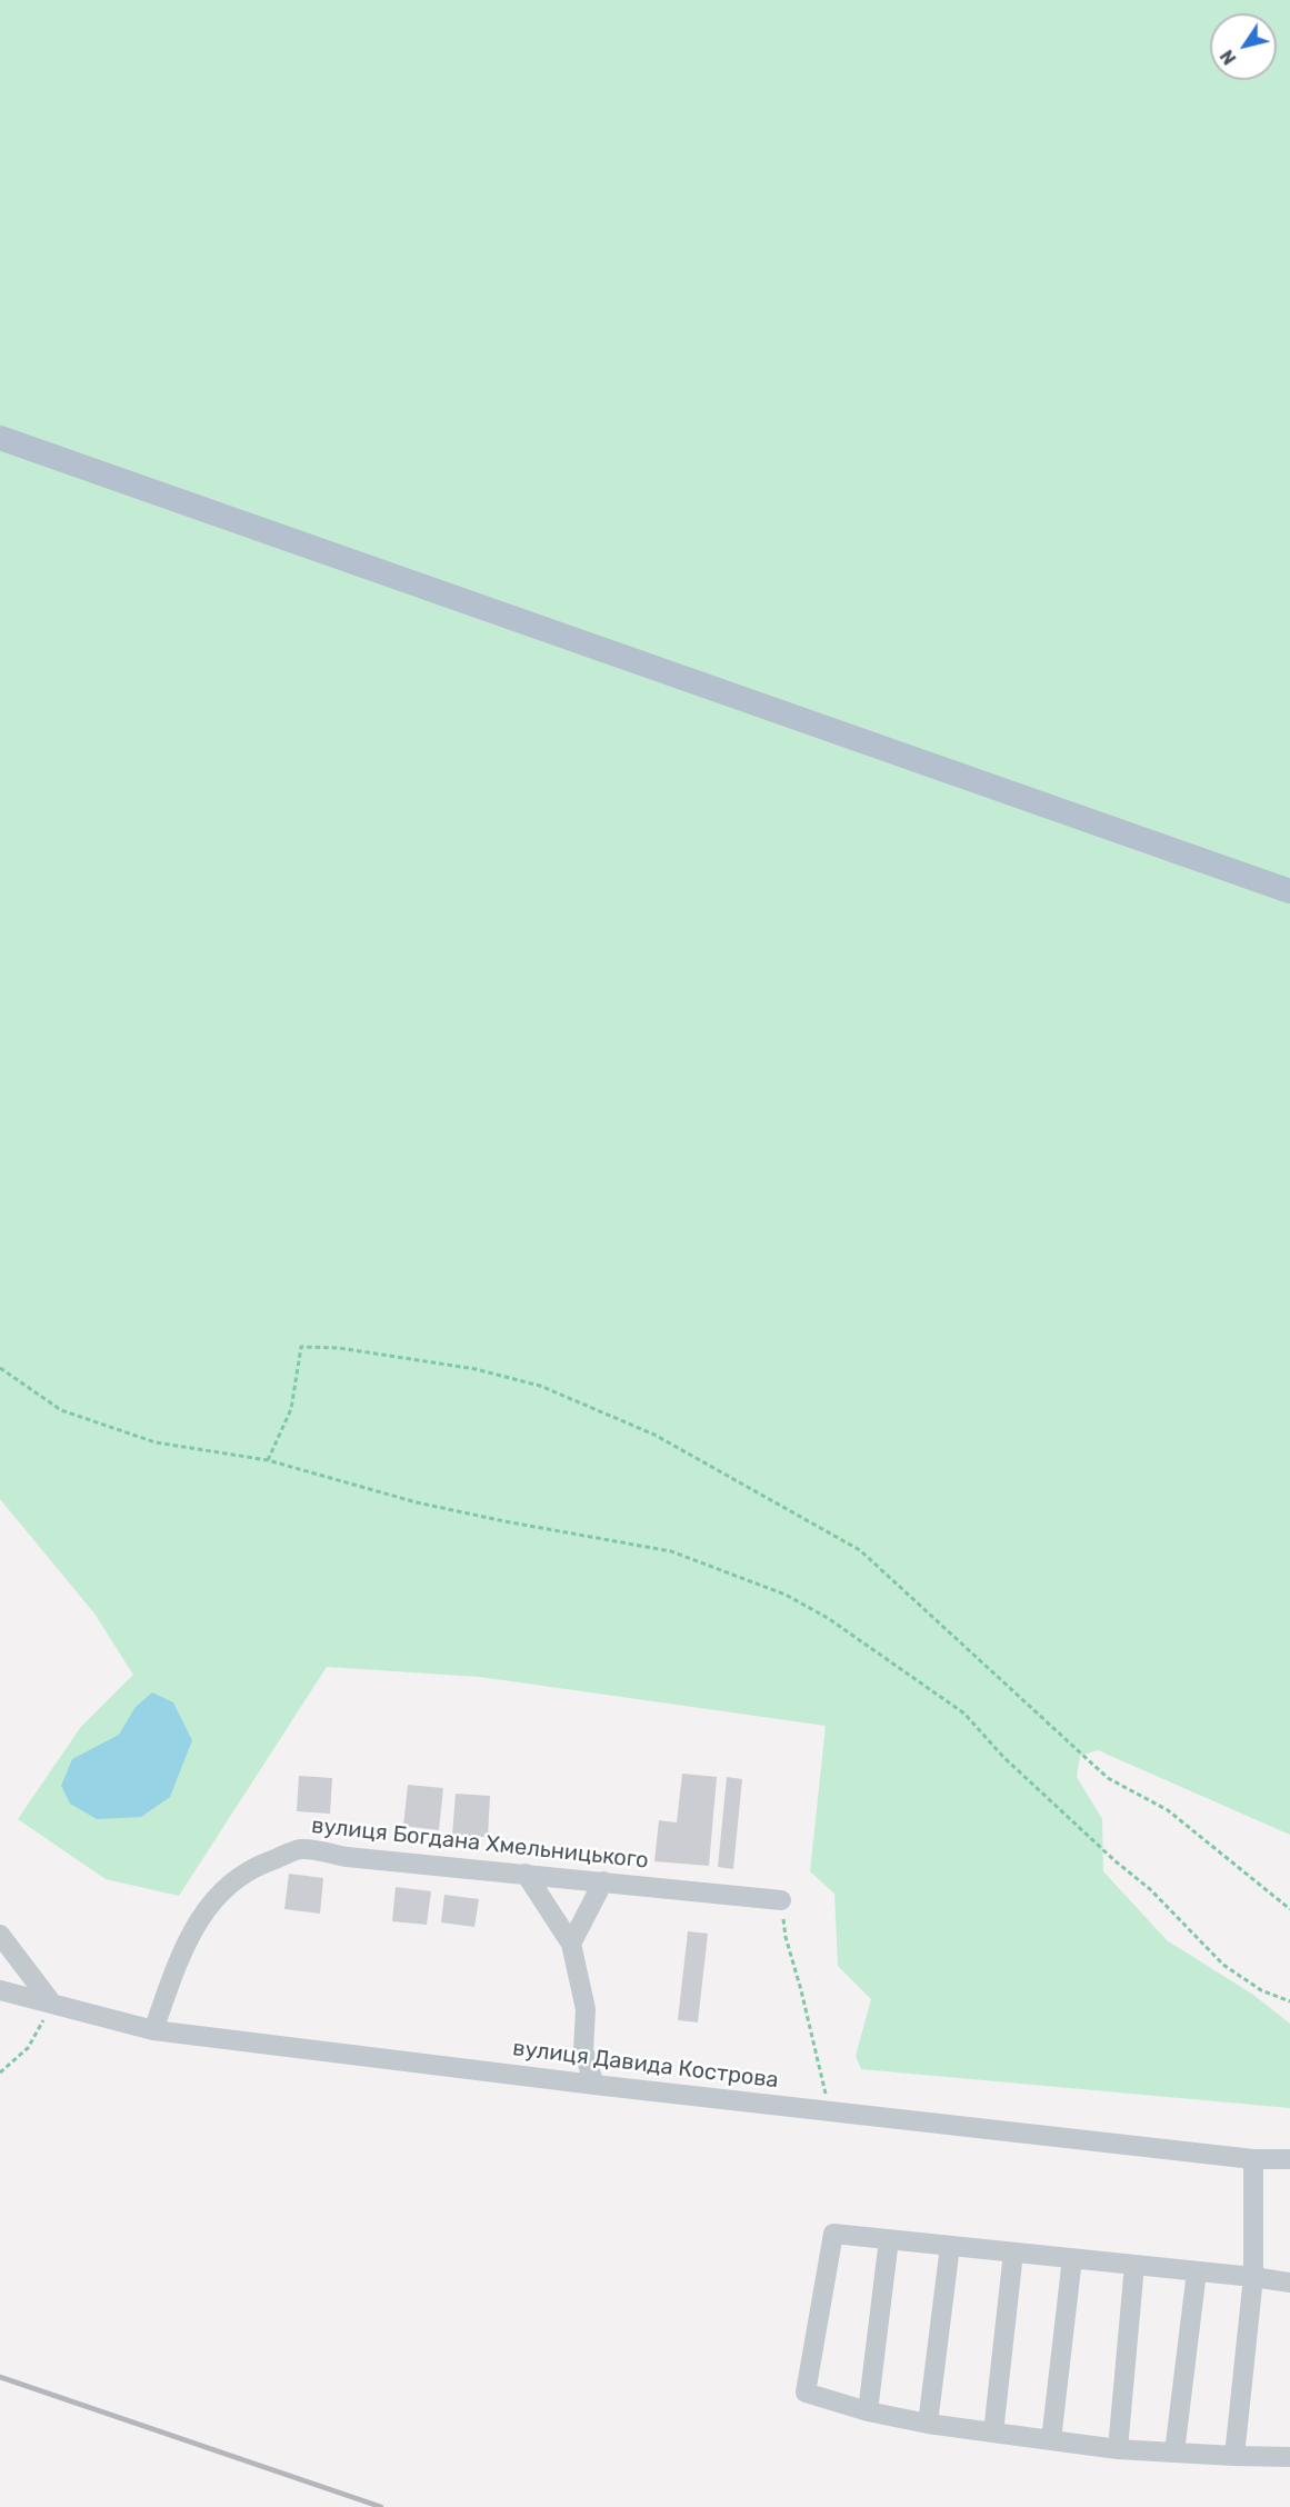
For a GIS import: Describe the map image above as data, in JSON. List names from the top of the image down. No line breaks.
{"streets":{"street":["вулиця Богдана Хмельницького","вулиця Давида Кострова"]},"crossings":[["вулиця Богдана Хмельницького","вулиця Давида Кострова"]],"north":"bottom left"}
